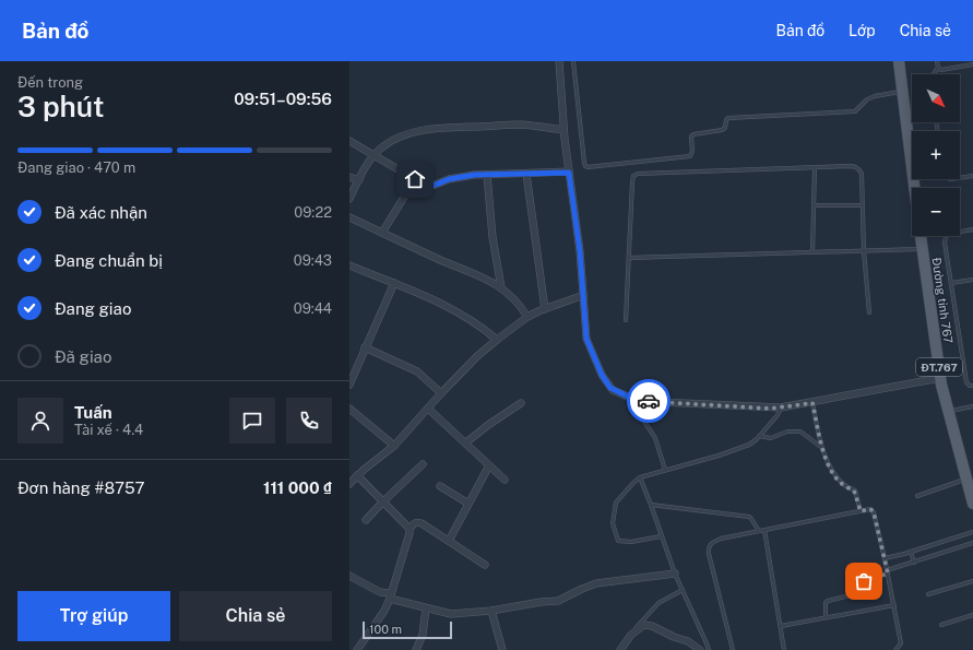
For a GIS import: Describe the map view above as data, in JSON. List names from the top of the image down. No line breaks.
{"streets":{"main road":["Đường tỉnh 767","ĐT.767"]},"scale_bar":"100 m","north":"bottom right","page":{"header":"Bản đồ","nav":["Bản đồ","Lớp","Chia sẻ"],"heading":["3 phút","Đến trong","09:51–09:56"],"panel":["Tuấn","Tài xế · 4.4","Đơn hàng #8757","111 000 ₫"],"map_buttons":["+","−"],"bar":"Đang giao · 470 m","list":[["Đã xác nhận","09:22"],["Đang chuẩn bị","09:43"],["Đang giao","09:44"],"Đã giao"],"buttons":["Trợ giúp","Chia sẻ"],"scale":"100 m"}}
